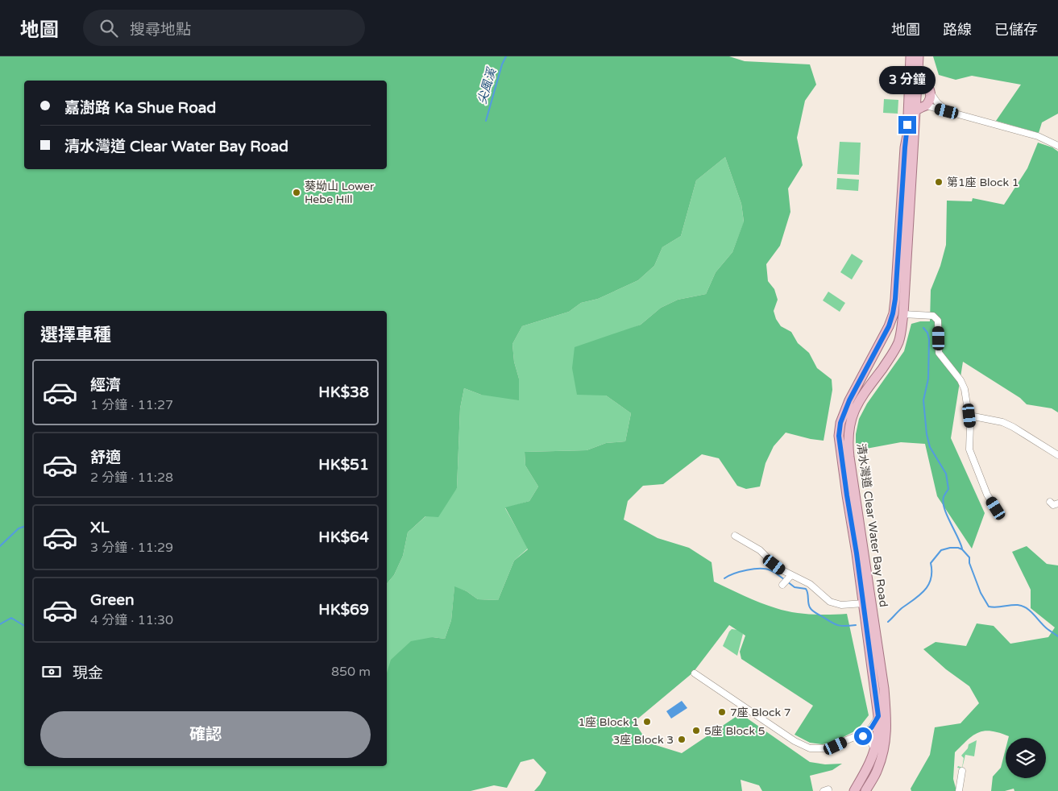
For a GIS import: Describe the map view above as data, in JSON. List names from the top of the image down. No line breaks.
{"streets":{"main road":["清水灣道 Clear Water Bay Road"]},"water":["尖風溪"],"places":["第1座 Block 1","葵坳山 Lower Hebe Hill","7座 Block 7","1座 Block 1","5座 Block 5","3座 Block 3"],"page":{"header":"地圖","search":"搜尋地點","nav":["地圖","路線","已儲存"],"bubble":"3 分鐘","banner":["嘉澍路 Ka Shue Road","清水灣道 Clear Water Bay Road"],"heading":"選擇車種","list":[{"name":"經濟","note":"1 分鐘 · 11:27","value":"HK$38"},{"name":"舒適","note":"2 分鐘 · 11:28","value":"HK$51"},{"name":"XL","note":"3 分鐘 · 11:29","value":"HK$64"},{"name":"Green","note":"4 分鐘 · 11:30","value":"HK$69"}],"pay":["現金","850 m"],"buttons":"確認"}}
